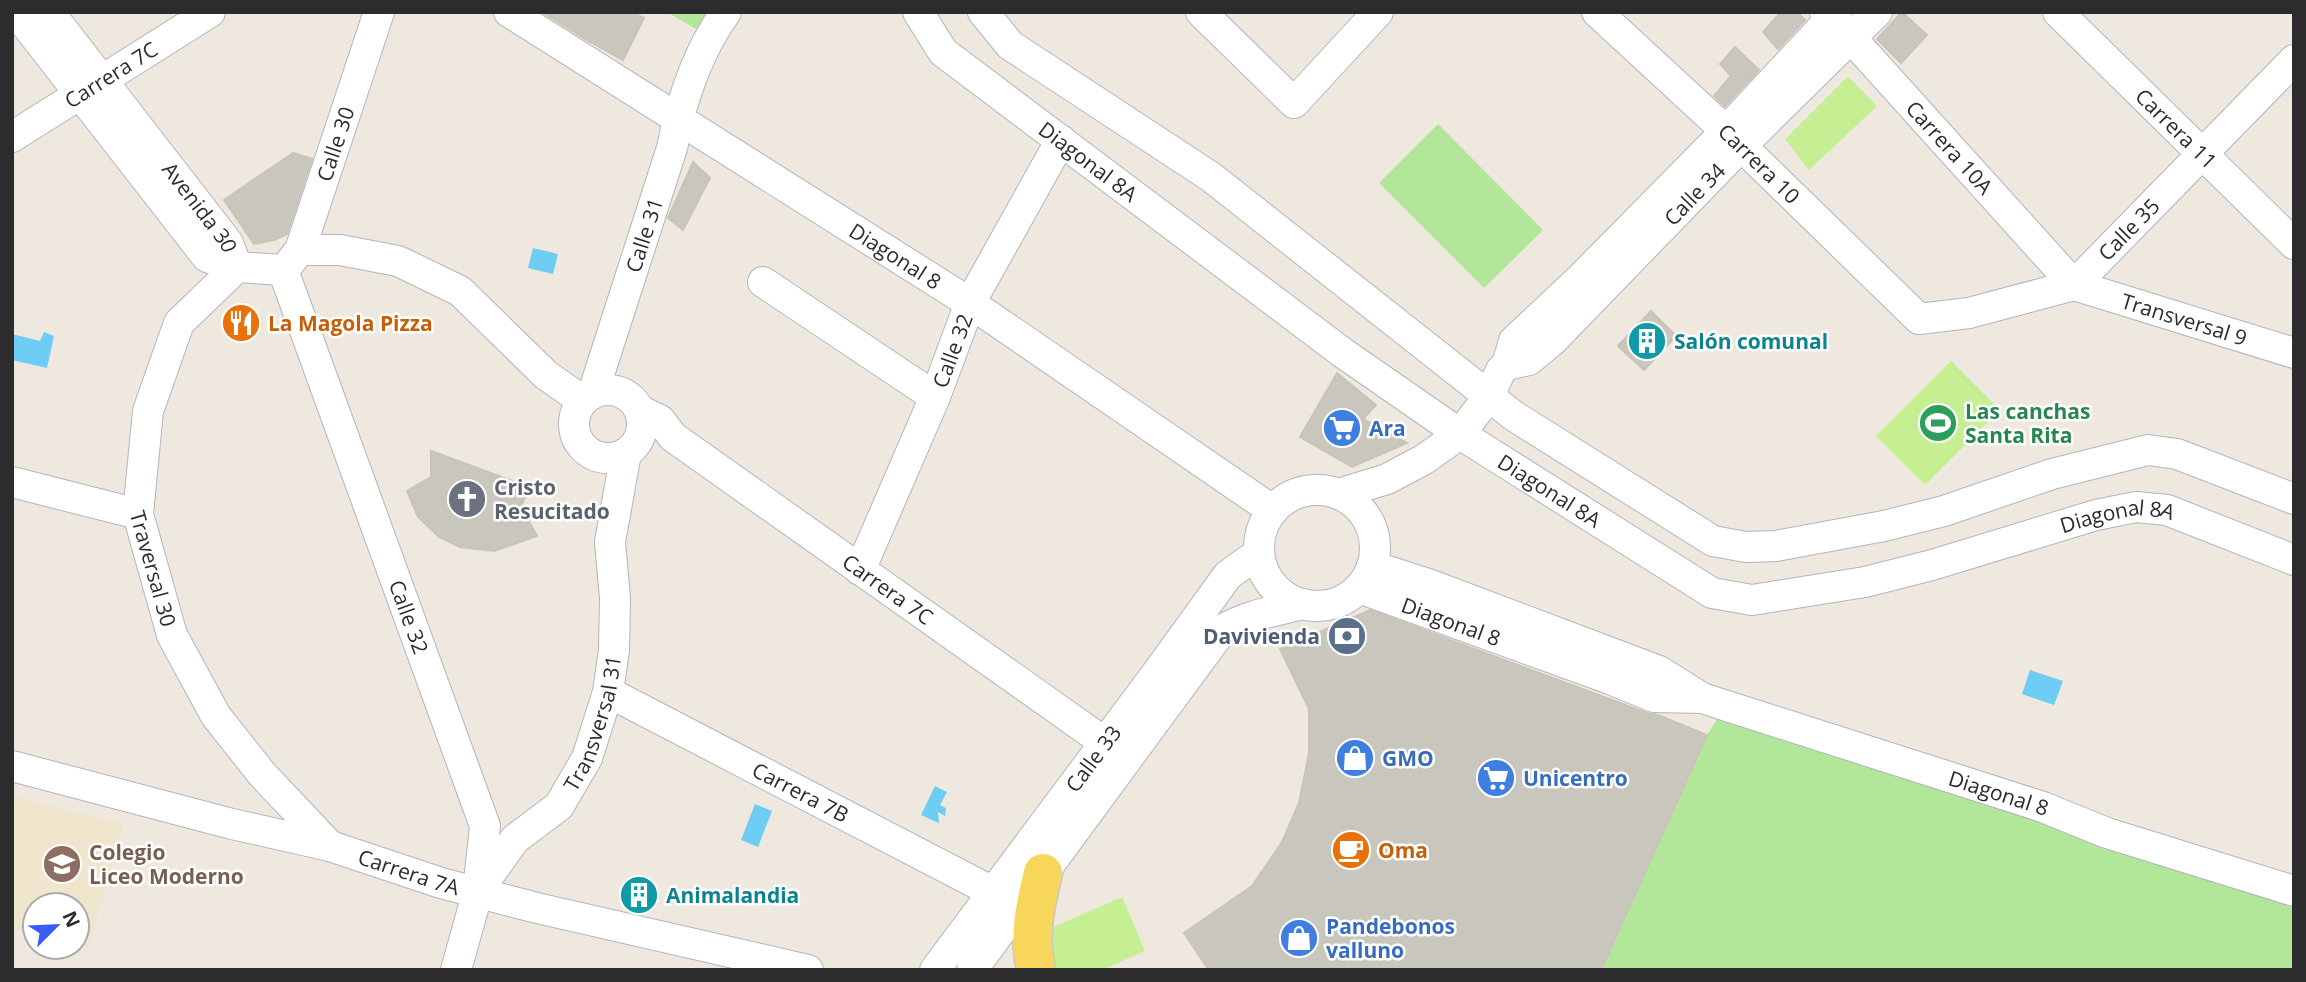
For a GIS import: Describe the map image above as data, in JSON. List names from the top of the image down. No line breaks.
{"streets":{"street":["Carrera 7C","Carrera 11","Calle 30","Carrera 10A","Diagonal 8A","Carrera 10","Calle 34","Avenida 30","Calle 35","Calle 31","Diagonal 8","Transversal 9","Calle 32","Traversal 30","Transversal 31","Calle 33","Carrera 7B","Carrera 7A"]},"crossings":[["Carrera 7C","Avenida 30"],["Carrera 7C","Calle 31"],["Carrera 7C","Calle 32"],["Carrera 7C","Transversal 31"],["Carrera 7C","Calle 33"],["Carrera 11","Calle 35"],["Calle 30","Calle 32"],["Calle 30","Transversal 31"],["Carrera 10A","Carrera 10"],["Carrera 10A","Calle 34"],["Carrera 10A","Calle 35"],["Carrera 10A","Transversal 9"],["Diagonal 8A","Calle 34"],["Diagonal 8A","Calle 32"],["Carrera 10","Calle 34"],["Carrera 10","Calle 35"],["Carrera 10","Transversal 9"],["Calle 34","Diagonal 8"],["Calle 34","Calle 33"],["Avenida 30","Traversal 30"],["Avenida 30","Transversal 31"],["Calle 35","Transversal 9"],["Calle 31","Diagonal 8"],["Calle 31","Transversal 31"],["Diagonal 8","Calle 32"],["Diagonal 8","Calle 33"],["Calle 32","Transversal 31"],["Calle 32","Carrera 7A"],["Traversal 30","Transversal 31"],["Traversal 30","Carrera 7A"],["Transversal 31","Carrera 7B"],["Transversal 31","Carrera 7A"],["Calle 33","Carrera 7B"]],"places":{"restaurant":["La Magola Pizza"],"building":["Salón comunal","Animalandia"],"sports":["Las canchas Santa Rita"],"supermarket":["Ara","Unicentro"],"church":["Cristo Resucitado"],"bank":["Davivienda"],"shop":["GMO","Pandebonos valluno"],"cafe":["Oma"],"school or university":["Colegio Liceo Moderno"]},"north":"top right"}
